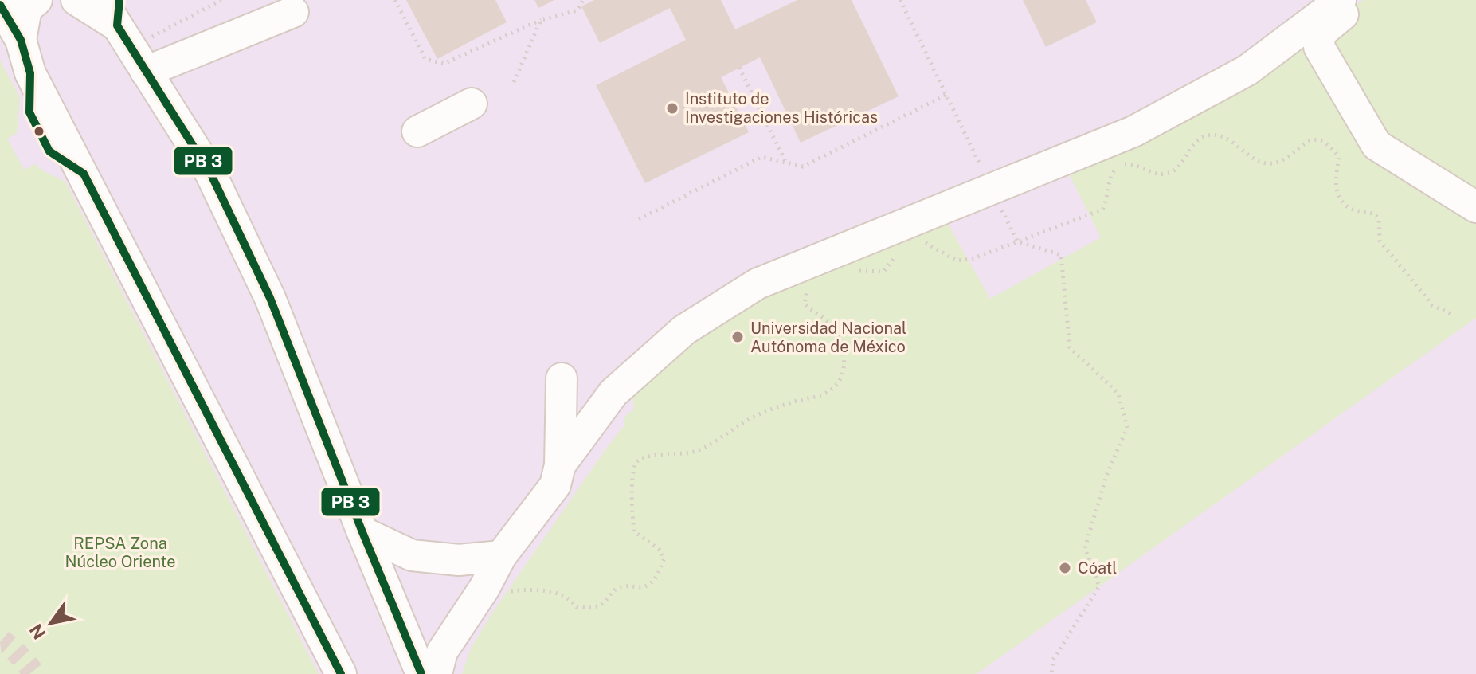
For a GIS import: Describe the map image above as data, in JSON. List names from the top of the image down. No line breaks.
{"parks":["REPSA Zona Núcleo Oriente"],"places":["Instituto de Investigaciones Históricas","Universidad Nacional Autónoma de México","Cóatl"],"north":"bottom left"}
